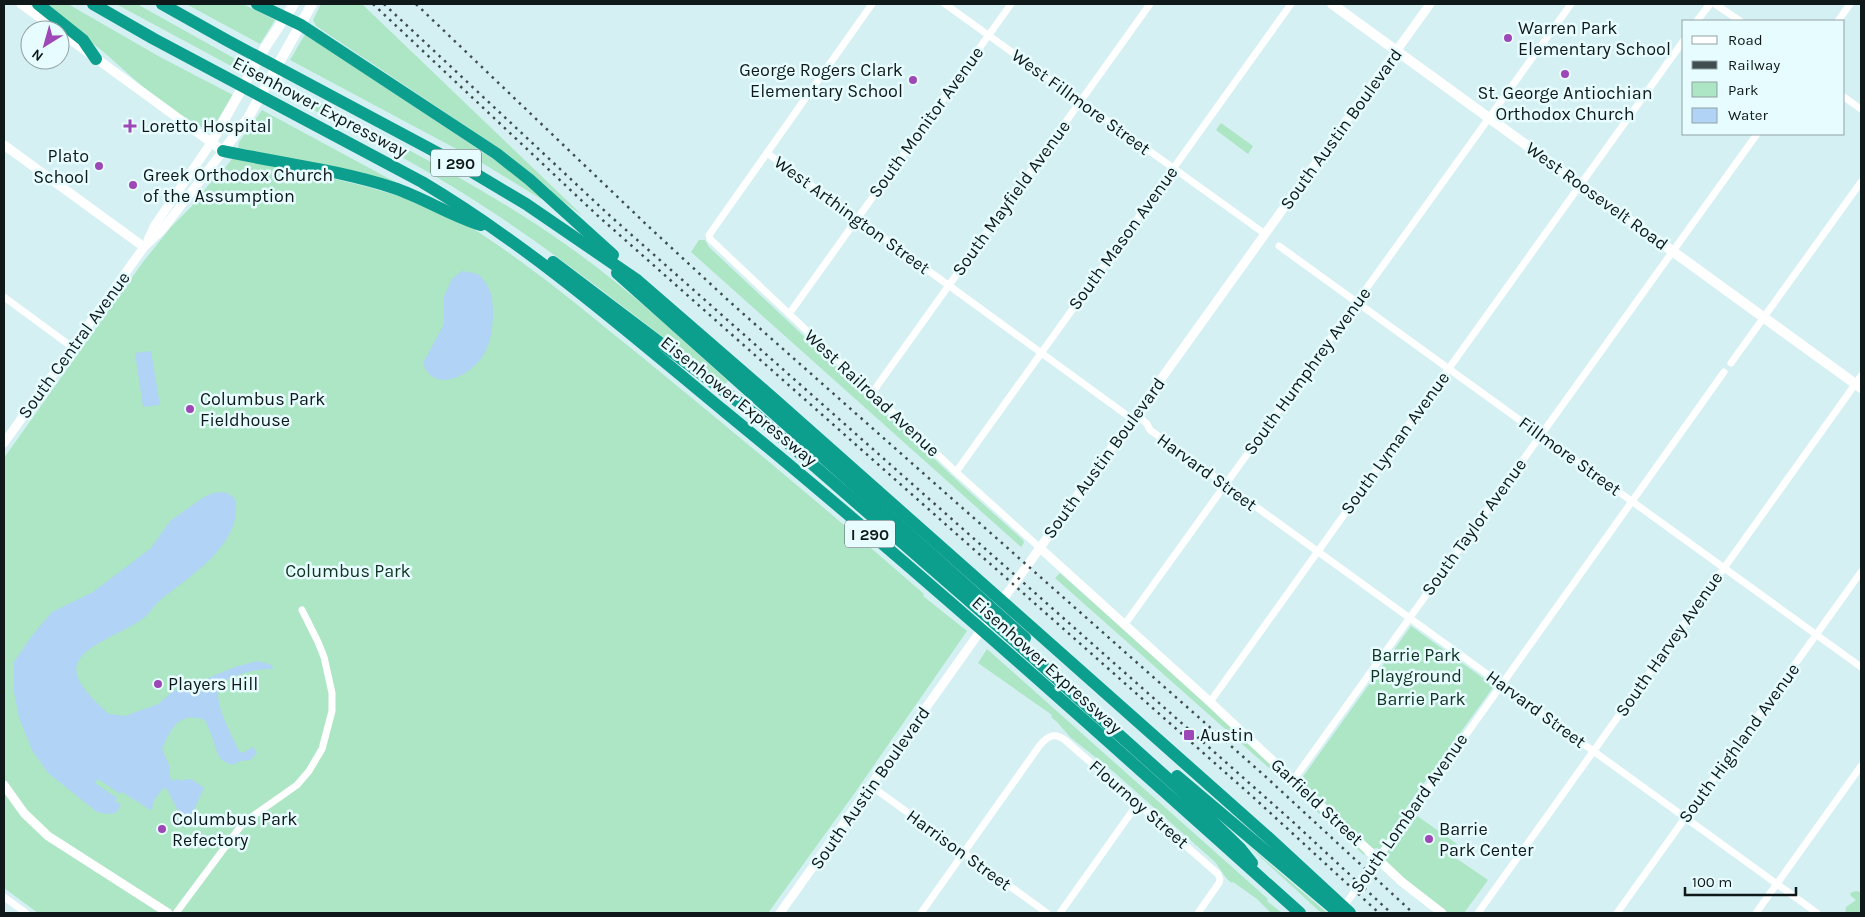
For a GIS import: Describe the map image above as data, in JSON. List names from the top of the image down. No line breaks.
{"streets":{"highway":["Eisenhower Expressway","I 290"],"main road":["West Roosevelt Road","South Central Avenue"],"street":["West Fillmore Street","South Monitor Avenue","South Austin Boulevard","South Mayfield Avenue","West Arthington Street","South Mason Avenue","South Humphrey Avenue","West Railroad Avenue","South Lyman Avenue","Fillmore Street","Harvard Street","South Taylor Avenue","South Harvey Avenue","South Highland Avenue","Garfield Street","Flournoy Street","South Lombard Avenue","Harrison Street"]},"crossings":[["West Fillmore Street","South Monitor Avenue"],["West Fillmore Street","South Austin Boulevard"],["West Fillmore Street","South Mayfield Avenue"],["West Fillmore Street","South Mason Avenue"],["South Monitor Avenue","West Arthington Street"],["South Monitor Avenue","West Railroad Avenue"],["South Austin Boulevard","West Roosevelt Road"],["South Austin Boulevard","West Arthington Street"],["South Austin Boulevard","West Railroad Avenue"],["South Austin Boulevard","Harvard Street"],["South Austin Boulevard","Garfield Street"],["South Austin Boulevard","Harrison Street"],["West Roosevelt Road","South Humphrey Avenue"],["West Roosevelt Road","South Lyman Avenue"],["West Roosevelt Road","South Taylor Avenue"],["West Roosevelt Road","South Harvey Avenue"],["South Mayfield Avenue","West Arthington Street"],["South Mayfield Avenue","West Railroad Avenue"],["West Arthington Street","South Mason Avenue"],["West Arthington Street","West Railroad Avenue"],["West Arthington Street","Harvard Street"],["South Mason Avenue","West Railroad Avenue"],["South Humphrey Avenue","Fillmore Street"],["South Humphrey Avenue","Harvard Street"],["South Humphrey Avenue","Garfield Street"],["West Railroad Avenue","Garfield Street"],["South Lyman Avenue","Fillmore Street"],["South Lyman Avenue","Harvard Street"],["South Lyman Avenue","Garfield Street"],["Fillmore Street","South Taylor Avenue"],["Fillmore Street","South Harvey Avenue"],["Fillmore Street","South Highland Avenue"],["Fillmore Street","South Lombard Avenue"],["Harvard Street","South Taylor Avenue"],["Harvard Street","South Harvey Avenue"],["Harvard Street","South Highland Avenue"],["Harvard Street","South Lombard Avenue"],["South Taylor Avenue","Garfield Street"],["Garfield Street","South Lombard Avenue"],["Flournoy Street","Harrison Street"]],"parks":["Columbus Park","Barrie Park Playground","Barrie Park"],"places":{"other":["Warren Park Elementary School","St. George Antiochian Orthodox Church","George Rogers Clark Elementary School","Plato School","Greek Orthodox Church of the Assumption","Columbus Park Fieldhouse","Players Hill","Columbus Park Refectory","Barrie Park Center"],"health":["Loretto Hospital"],"transit":["Austin"]},"legend":["Road","Railway","Park","Water"],"scale_bar":"100 m","north":"bottom left"}
